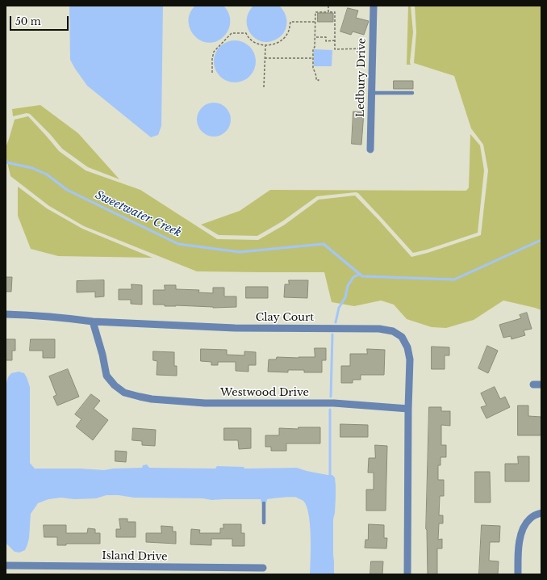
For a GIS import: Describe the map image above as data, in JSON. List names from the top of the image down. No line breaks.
{"streets":{"street":["Ledbury Drive","Clay Court","Westwood Drive","Island Drive"]},"crossings":[["Clay Court","Westwood Drive"]],"water":["Sweetwater Creek"],"scale_bar":"50 m"}
